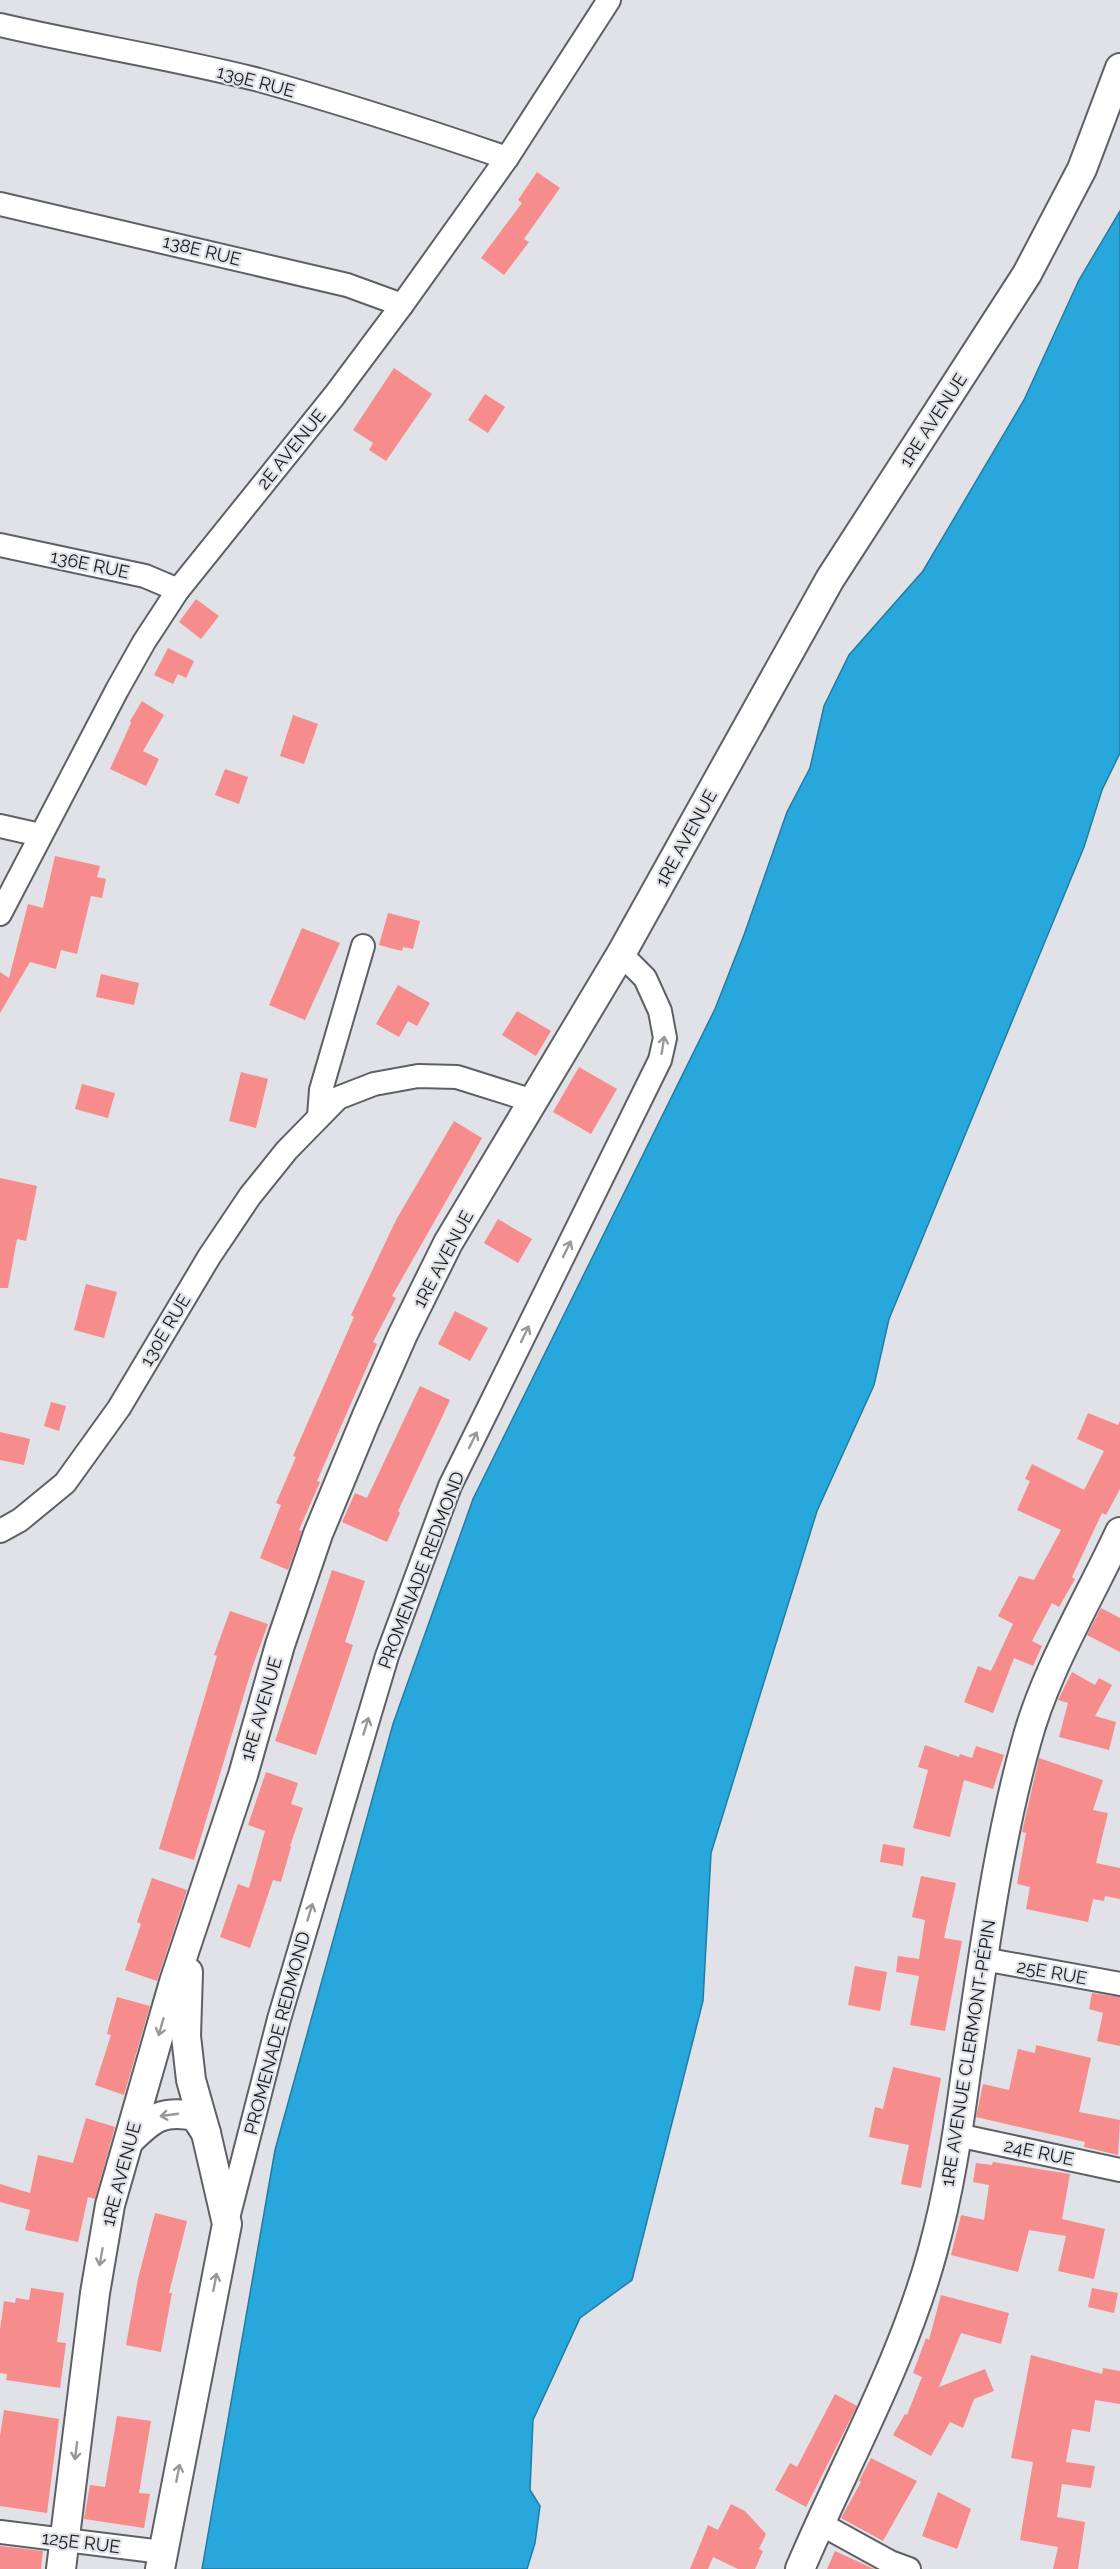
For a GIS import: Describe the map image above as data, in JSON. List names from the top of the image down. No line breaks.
{"streets":{"street":["139E RUE","138E RUE","1RE AVENUE","2E AVENUE","136E RUE","130E RUE","PROMENADE REDMOND","25E RUE","1RE AVENUE CLERMONT-PÉPIN","24E RUE","125E RUE"]},"crossings":[["139E RUE","2E AVENUE"],["138E RUE","2E AVENUE"],["1RE AVENUE","130E RUE"],["1RE AVENUE","PROMENADE REDMOND"],["1RE AVENUE","125E RUE"],["2E AVENUE","136E RUE"],["PROMENADE REDMOND","125E RUE"],["25E RUE","1RE AVENUE CLERMONT-PÉPIN"],["1RE AVENUE CLERMONT-PÉPIN","24E RUE"]],"one_way":["PROMENADE REDMOND"]}
